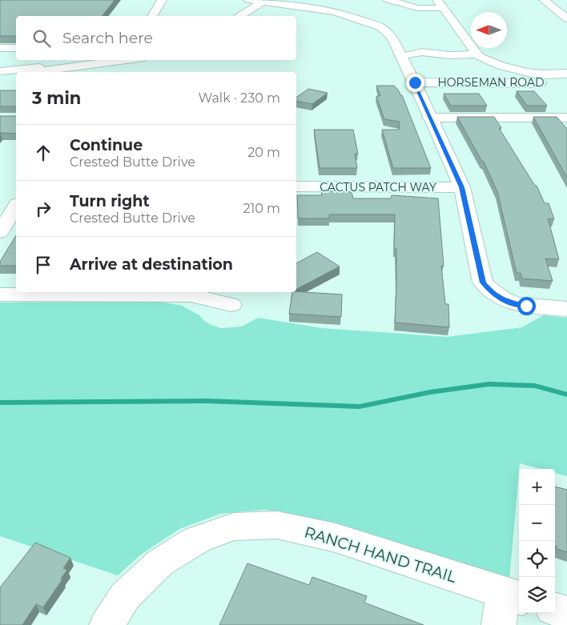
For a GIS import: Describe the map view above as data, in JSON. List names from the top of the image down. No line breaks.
{"streets":{"street":["HORSEMAN ROAD","CACTUS PATCH WAY","RANCH HAND TRAIL"]},"north":"left","page":{"search":"Search here","heading":["3 min","Walk · 230 m"],"list":[["Continue","Crested Butte Drive","20 m"],["Turn right","Crested Butte Drive","210 m"],"Arrive at destination"],"map_buttons":["+","−"]}}
